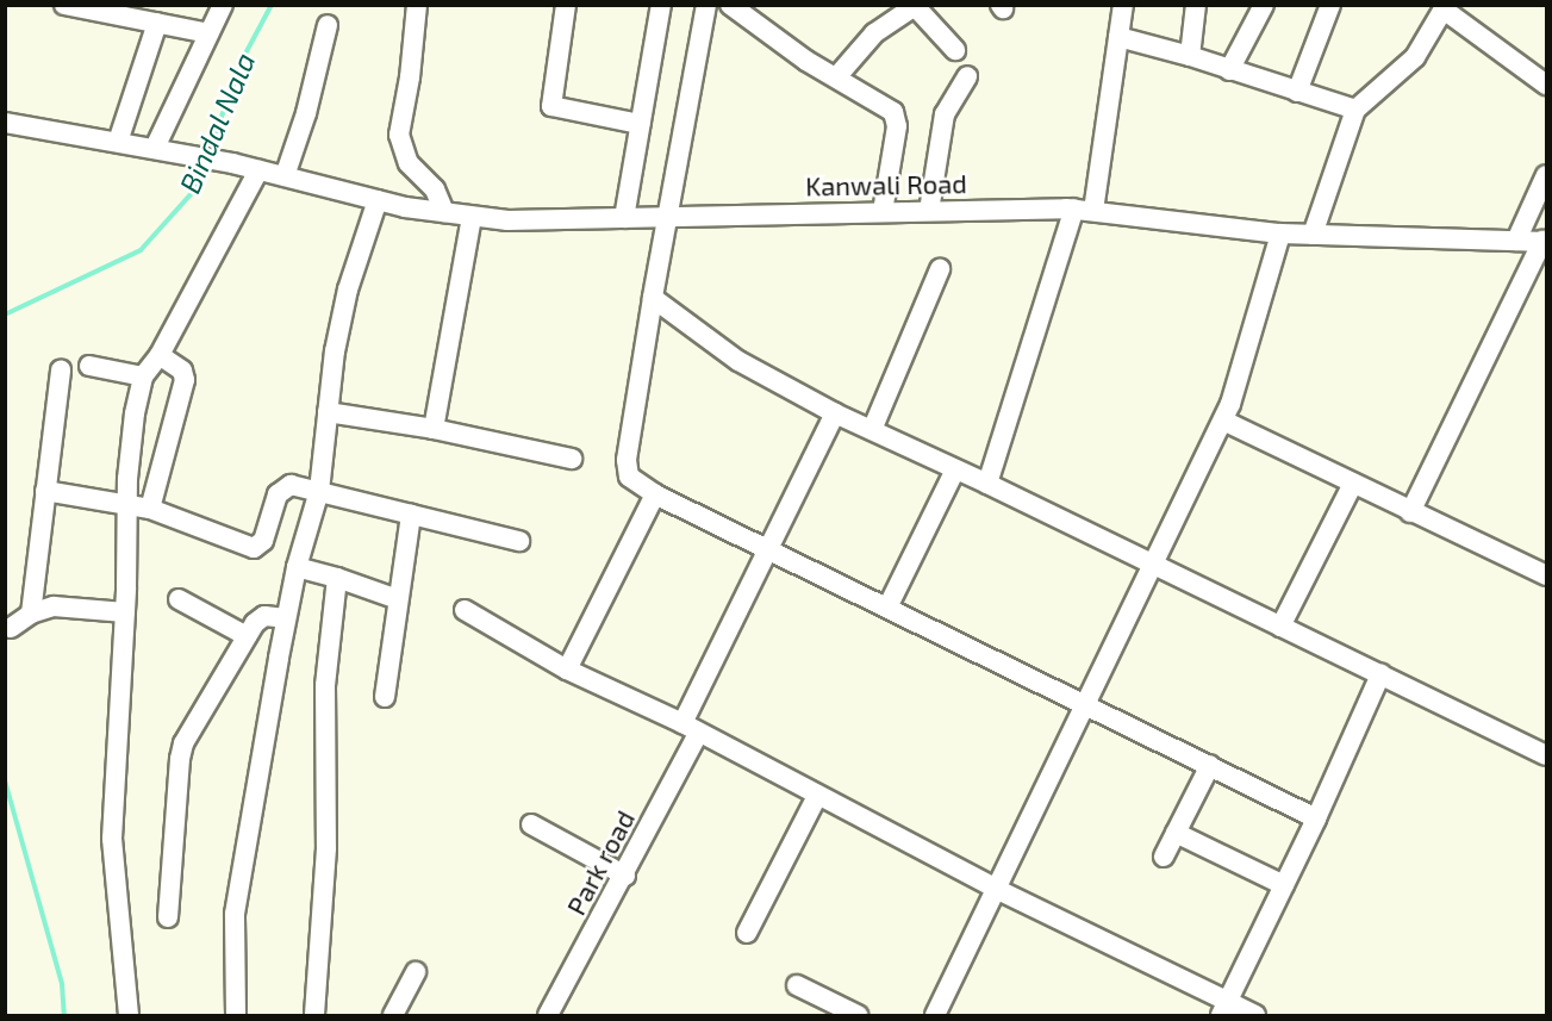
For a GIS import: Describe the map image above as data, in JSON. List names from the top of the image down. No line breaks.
{"streets":{"street":["Kanwali Road","Park road"]},"water":["Bindal Nala"]}
